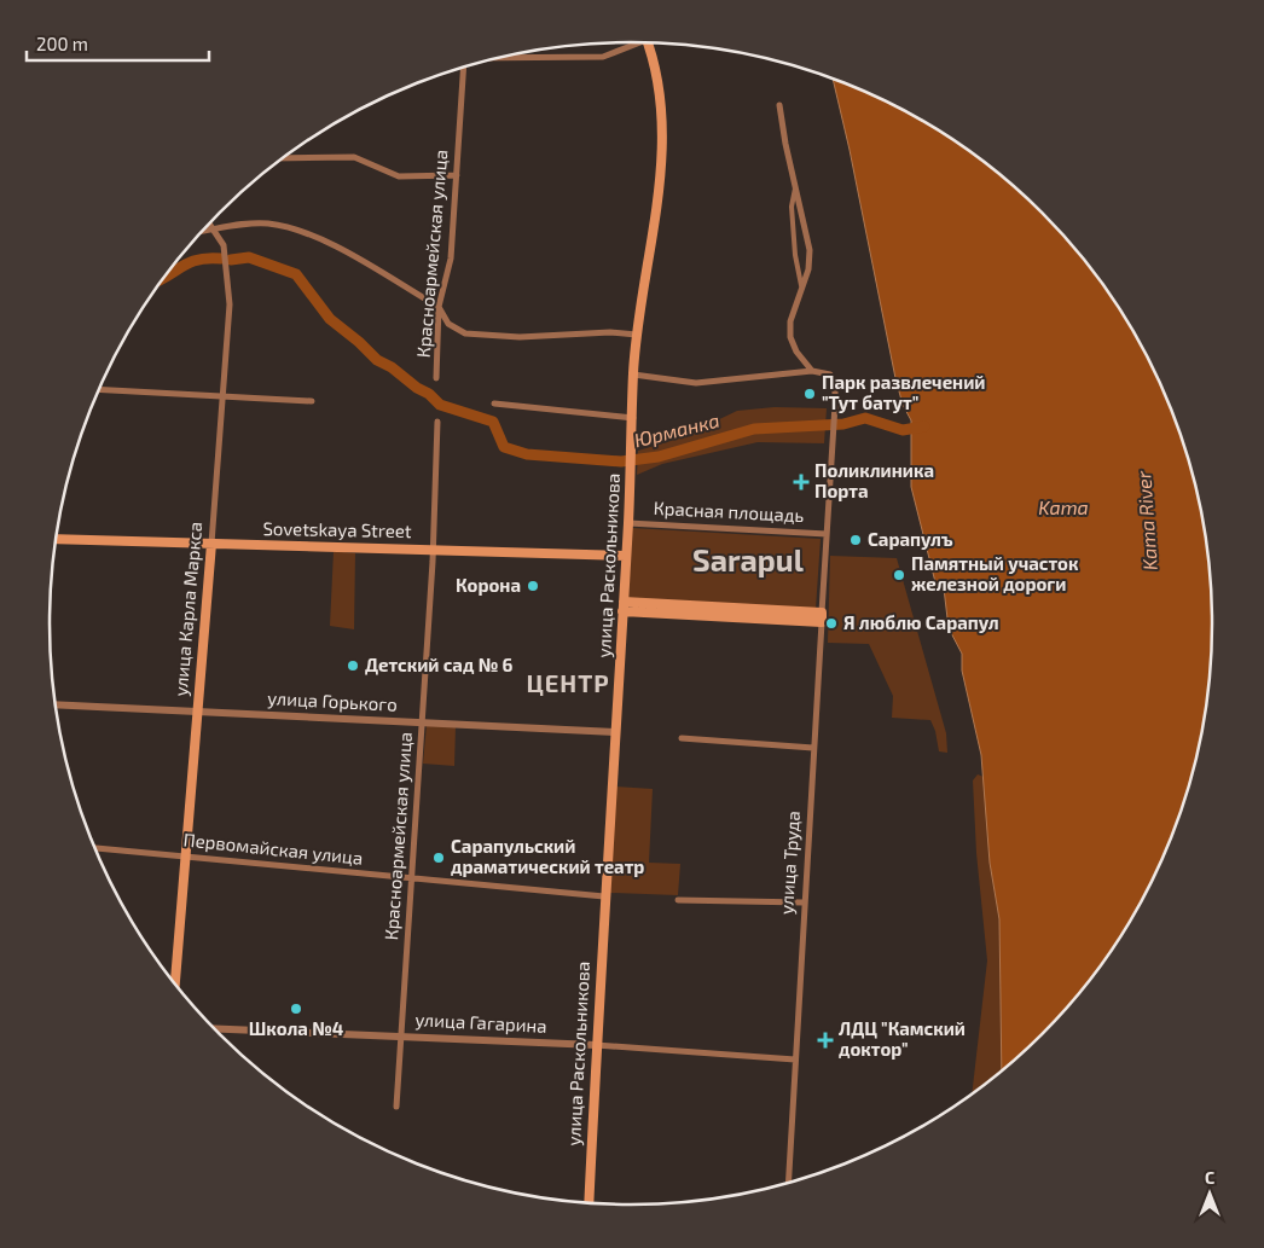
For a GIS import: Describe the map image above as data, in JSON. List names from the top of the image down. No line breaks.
{"streets":{"main road":["Sovetskaya Street","улица Раскольникова","улица Карла Маркса"],"street":["Красноармейская улица","Красная площадь","улица Горького","Первомайская улица","улица Труда","улица Гагарина"]},"crossings":[["Красноармейская улица","Sovetskaya Street"],["Красноармейская улица","улица Горького"],["Красноармейская улица","Первомайская улица"],["Красноармейская улица","улица Гагарина"],["Красная площадь","улица Раскольникова"],["Красная площадь","улица Труда"],["Sovetskaya Street","улица Раскольникова"],["Sovetskaya Street","улица Карла Маркса"],["улица Раскольникова","улица Горького"],["улица Раскольникова","Первомайская улица"],["улица Раскольникова","улица Гагарина"],["улица Карла Маркса","улица Горького"],["улица Карла Маркса","Первомайская улица"],["улица Труда","улица Гагарина"]],"districts":["Sarapul","ЦЕНТР"],"water":["Юрманка","Kama","Kama River"],"places":{"other":["Парк развлечений \"Тут батут\"","Сарапулъ","Памятный участок железной дороги","Корона","Я люблю Сарапул","Детский сад № 6","Сарапульский драматический театр","Школа №4"],"health":["Поликлиника Порта","ЛДЦ \"Камский доктор\""]},"scale_bar":"200 m","north":"top"}
